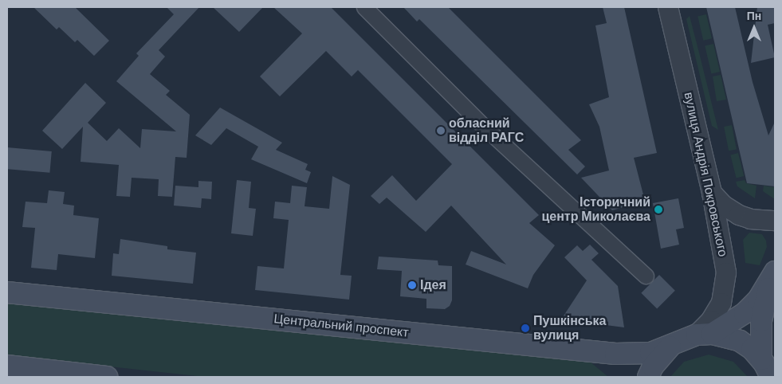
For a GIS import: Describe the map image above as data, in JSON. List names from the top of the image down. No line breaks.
{"streets":{"main road":["Центральний проспект"],"street":["вулиця Андрія Покровського"]},"places":["обласний відділ РАГС","Історичний центр Миколаєва","Ідея","Пушкінська вулиця"],"north":"top"}
